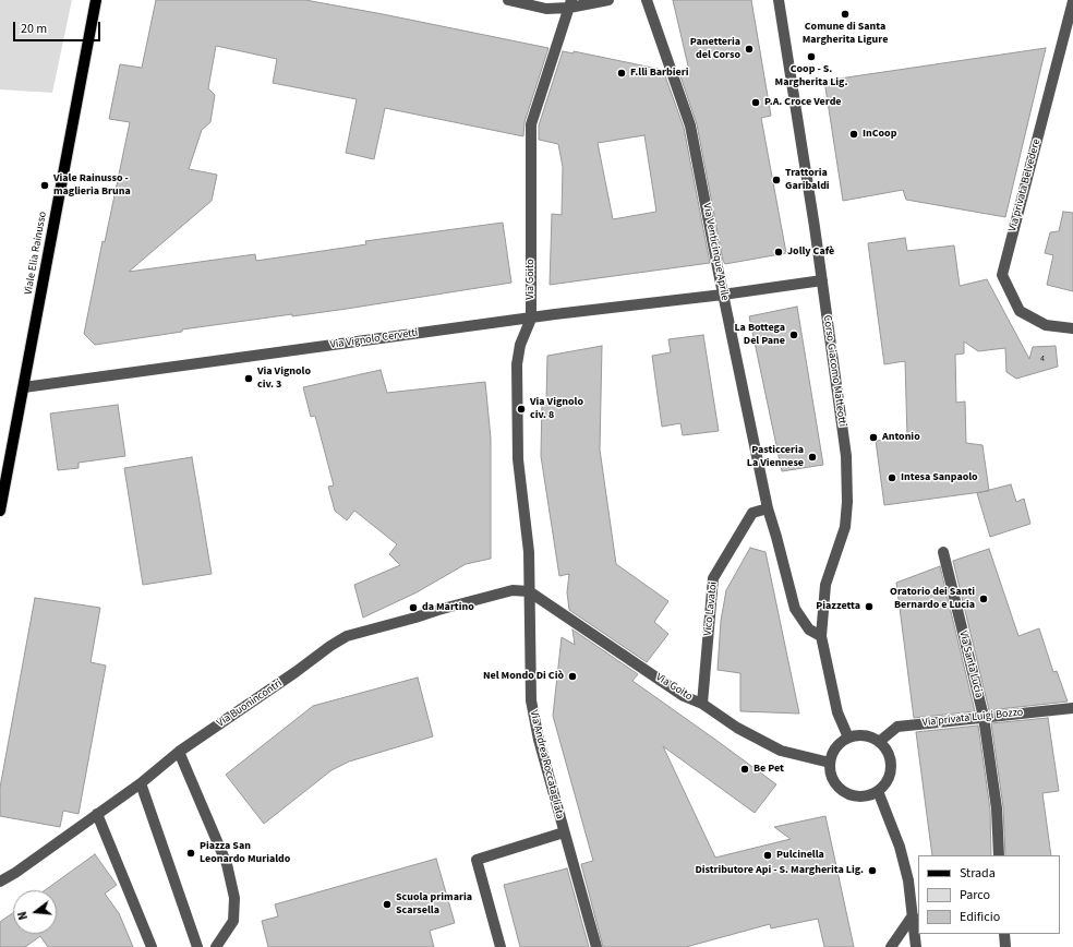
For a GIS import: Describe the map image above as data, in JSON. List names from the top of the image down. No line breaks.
{"streets":{"main road":["Viale Elia Rainusso"],"street":["Via privata Belvedere","Via Venticinque Aprile","Via Goito","Via Vignolo Cervetti","Corso Giacomo Matteotti","Vico Lavatoi","Via Santa Lucia","Via Buonincontri","Via privata Luigi Bozzo","Via Andrea Roccatagliata"]},"crossings":[["Via Venticinque Aprile","Via Vignolo Cervetti"],["Via Venticinque Aprile","Corso Giacomo Matteotti"],["Via Venticinque Aprile","Vico Lavatoi"],["Viale Elia Rainusso","Via Vignolo Cervetti"],["Via Goito","Via Vignolo Cervetti"],["Via Goito","Corso Giacomo Matteotti"],["Via Goito","Vico Lavatoi"],["Via Goito","Via Buonincontri"],["Via Goito","Via privata Luigi Bozzo"],["Via Goito","Via Andrea Roccatagliata"],["Via Vignolo Cervetti","Corso Giacomo Matteotti"],["Corso Giacomo Matteotti","Via privata Luigi Bozzo"],["Via Santa Lucia","Via privata Luigi Bozzo"],["Via Buonincontri","Via Andrea Roccatagliata"]],"places":["Comune di Santa Margherita Ligure","Panetteria del Corso","Coop - S. Margherita Lig.","F.lli Barbieri","P.A. Croce Verde","InCoop","Trattoria Garibaldi","Viale Rainusso - maglieria Bruna","Jolly Cafè","La Bottega Del Pane","Via Vignolo civ. 3","Via Vignolo civ. 8","Antonio","Pasticceria La Viennese","Intesa Sanpaolo","Oratorio dei Santi Bernardo e Lucia","Piazzetta","da Martino","Nel Mondo Di Ciò","Be Pet","Piazza San Leonardo Murialdo","Pulcinella","Distributore Api - S. Margherita Lig.","Scuola primaria Scarsella"],"house_numbers":["4"],"legend":["Strada","Parco","Edificio"],"scale_bar":"20 m","north":"left"}
